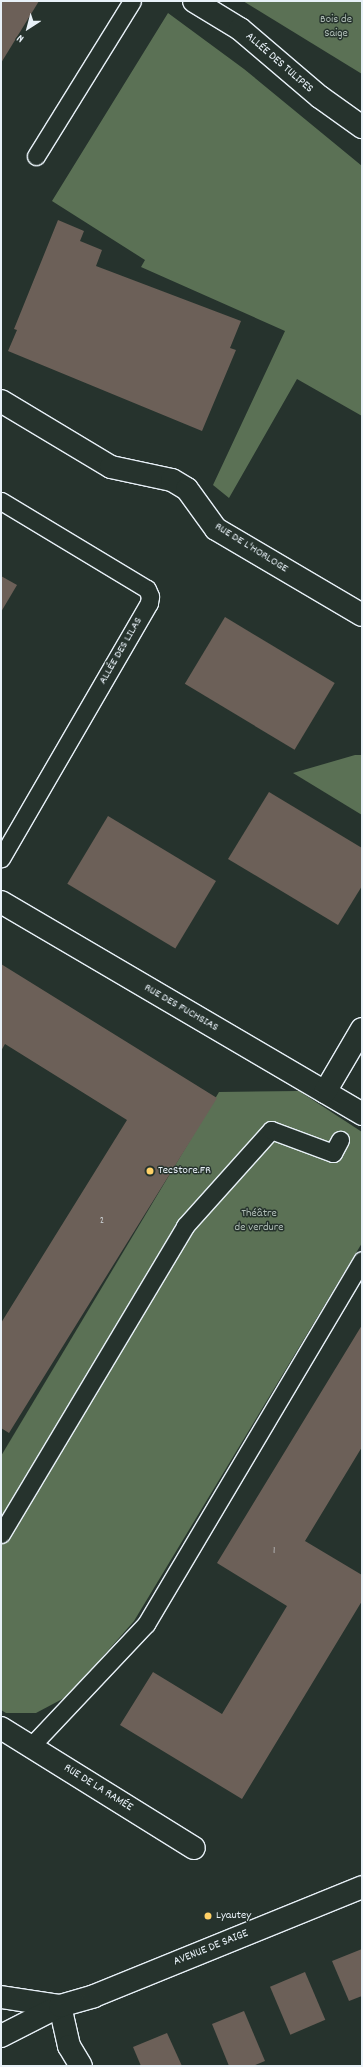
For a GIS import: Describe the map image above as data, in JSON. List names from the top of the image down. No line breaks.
{"streets":{"street":["ALLÉE DES TULIPES","RUE DE L'HORLOGE","RUE DES FUCHSIAS","RUE DE LA RAMÉE","AVENUE DE SAIGE"],"lane":["ALLÉE DES LILAS"]},"parks":["Bois de Saige","Théâtre de verdure"],"places":["TecStore.FR","Lyautey"],"house_numbers":["2","1"],"north":"bottom left"}
